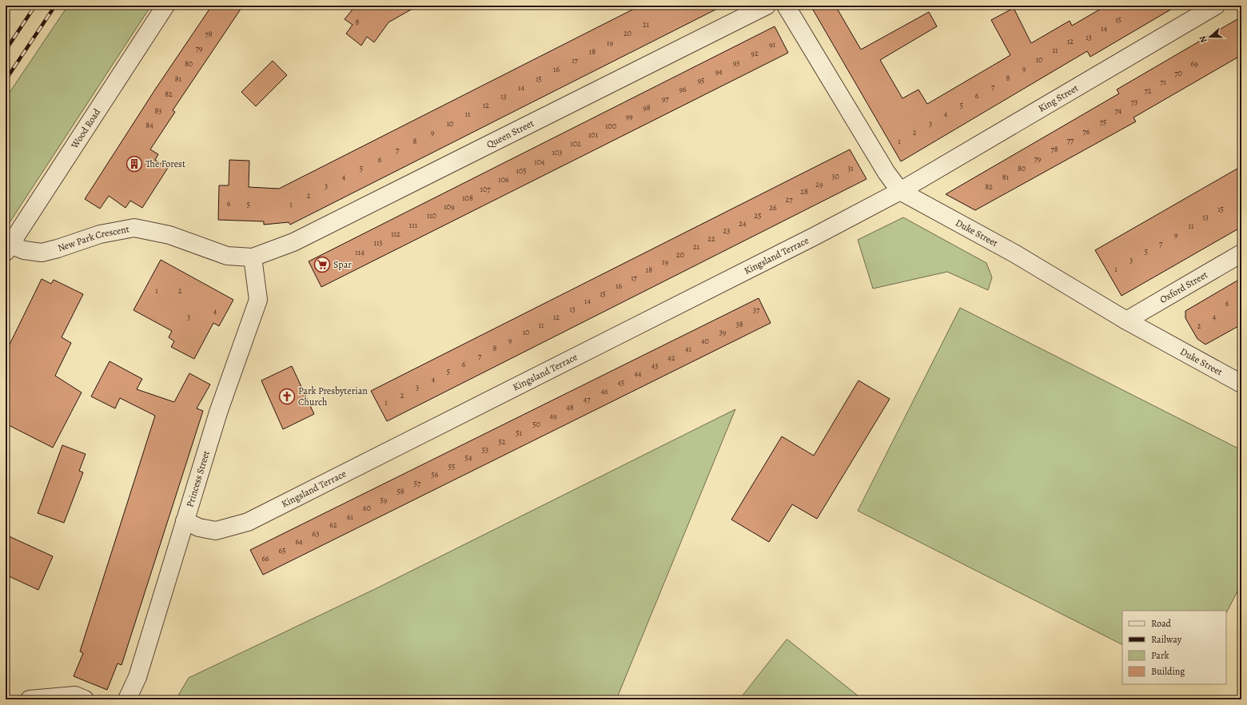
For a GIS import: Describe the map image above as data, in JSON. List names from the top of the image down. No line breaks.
{"streets":{"street":["King Street","Wood Road","Queen Street","Duke Street","New Park Crescent","Kingsland Terrace","Oxford Street","Princess Street"]},"crossings":[["King Street","Duke Street"],["King Street","Kingsland Terrace"],["Wood Road","New Park Crescent"],["Queen Street","New Park Crescent"],["Queen Street","Princess Street"],["Duke Street","Kingsland Terrace"],["Duke Street","Oxford Street"],["New Park Crescent","Princess Street"],["Kingsland Terrace","Princess Street"]],"places":{"building":["The Forest"],"supermarket":["Spar"],"church":["Park Presbyterian Church"]},"house_numbers":["15","8","21","14","20","78","13","12","19","91","79","11","18","92","10","17","93","80","69","9","16","94","70","8","81","15","95","71","7","14","96","72","82","6","13","97","73","12","5","98","83","74","11","4","99","75","10","3","84","100","76","9","2","101","77","8","1","102","78","7","103","79","6","104","5","31","80","105","30","4","81","106","29","3","82","107","28","2","108","27","6","5","1","109","26","15","110","25","13","24","111","11","23","112","9","22","113","7","21","5","114","20","3","19","1","18","17","16","1","2","15","14","6","13","37","4","3","12","4","38","11","2","10","39","9","40","8","41","7","42","6","43","5","44","4","45","3","46","2","47","1","48","49","50","51","52","53","54","55","56","57","58","59","60","61","62","63","64","65","66"],"legend":["Road","Railway","Park","Building"],"north":"left"}
